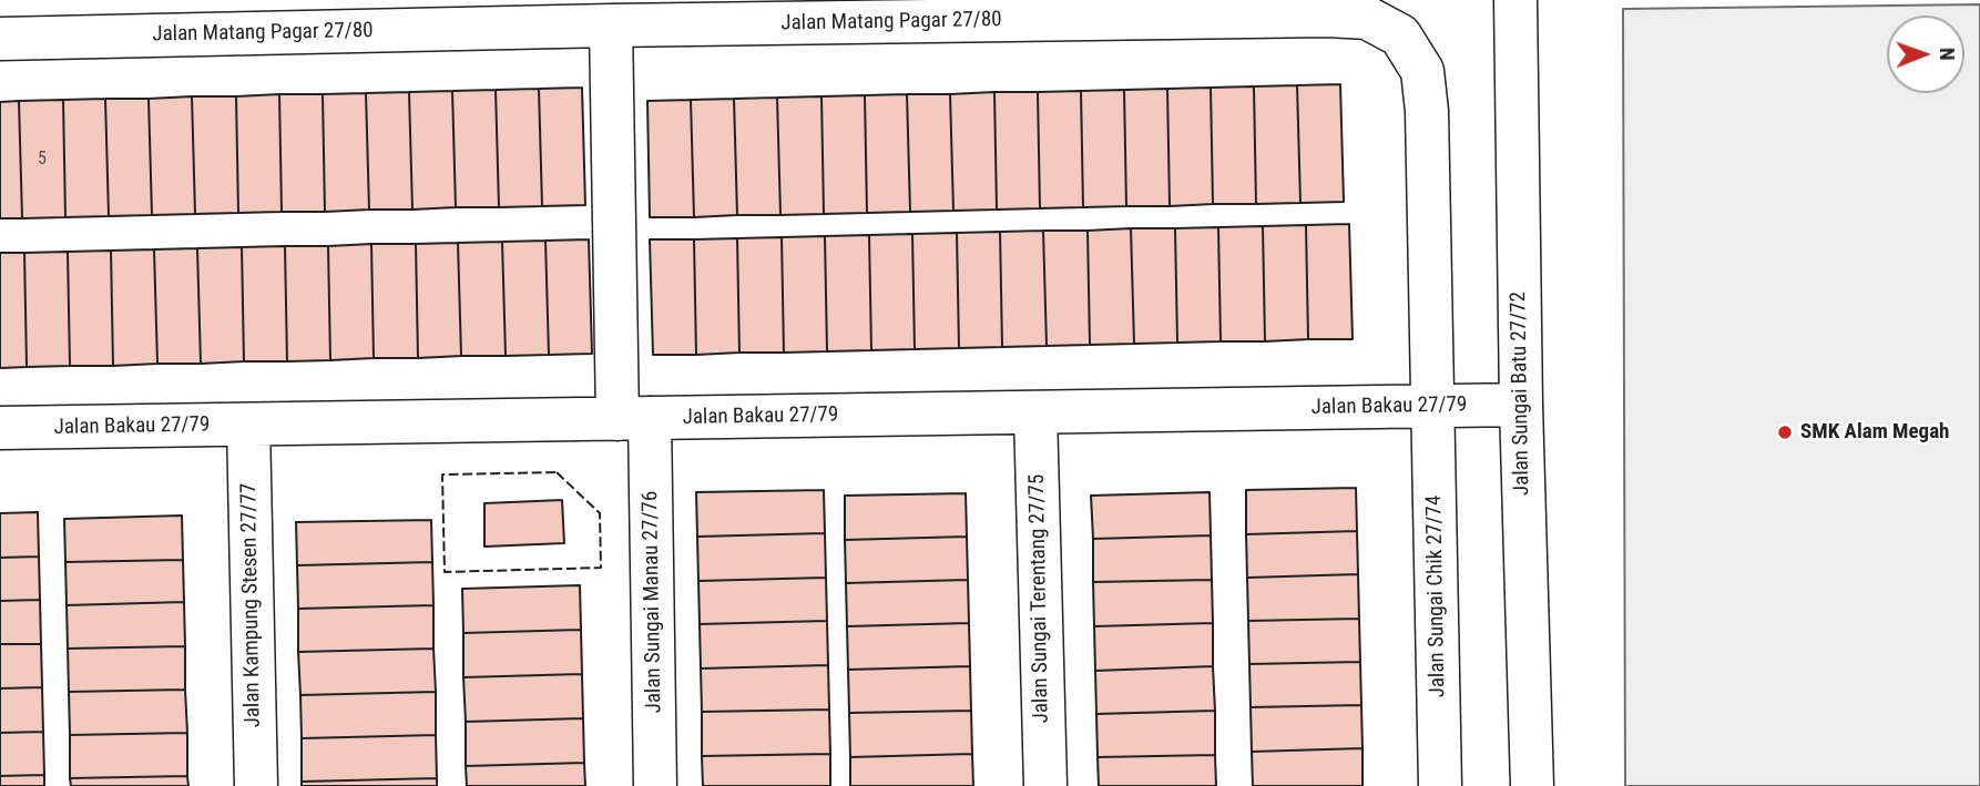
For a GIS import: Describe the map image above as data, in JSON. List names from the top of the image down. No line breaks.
{"streets":{"street":["Jalan Matang Pagar 27/80","Jalan Sungai Batu 27/72","Jalan Bakau 27/79","Jalan Sungai Chik 27/74","Jalan Sungai Terentang 27/75","Jalan Sungai Manau 27/76","Jalan Kampung Stesen 27/77"]},"crossings":[["Jalan Matang Pagar 27/80","Jalan Bakau 27/79"],["Jalan Matang Pagar 27/80","Jalan Sungai Chik 27/74"],["Jalan Matang Pagar 27/80","Jalan Sungai Manau 27/76"],["Jalan Sungai Batu 27/72","Jalan Bakau 27/79"],["Jalan Bakau 27/79","Jalan Sungai Chik 27/74"],["Jalan Bakau 27/79","Jalan Sungai Terentang 27/75"],["Jalan Bakau 27/79","Jalan Sungai Manau 27/76"],["Jalan Bakau 27/79","Jalan Kampung Stesen 27/77"]],"places":["SMK Alam Megah"],"house_numbers":["5"],"north":"right"}
